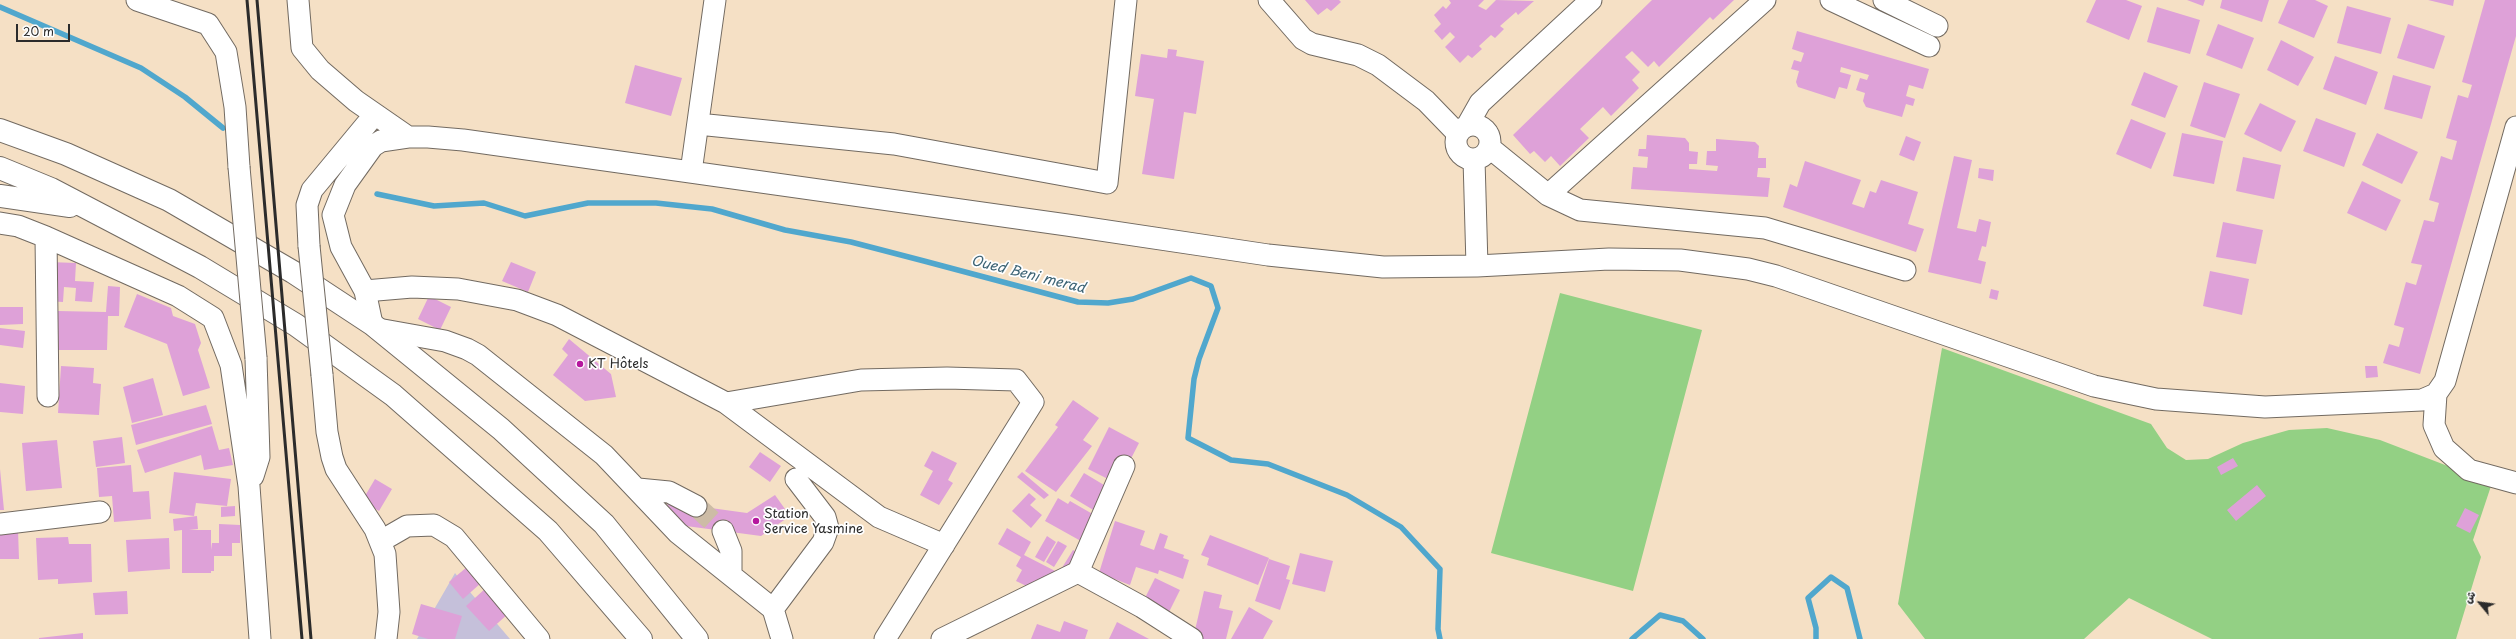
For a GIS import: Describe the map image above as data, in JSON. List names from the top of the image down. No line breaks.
{"water":["Oued Beni merad"],"places":["KT Hôtels","Station Service Yasmine"],"scale_bar":"20 m","north":"top left"}
